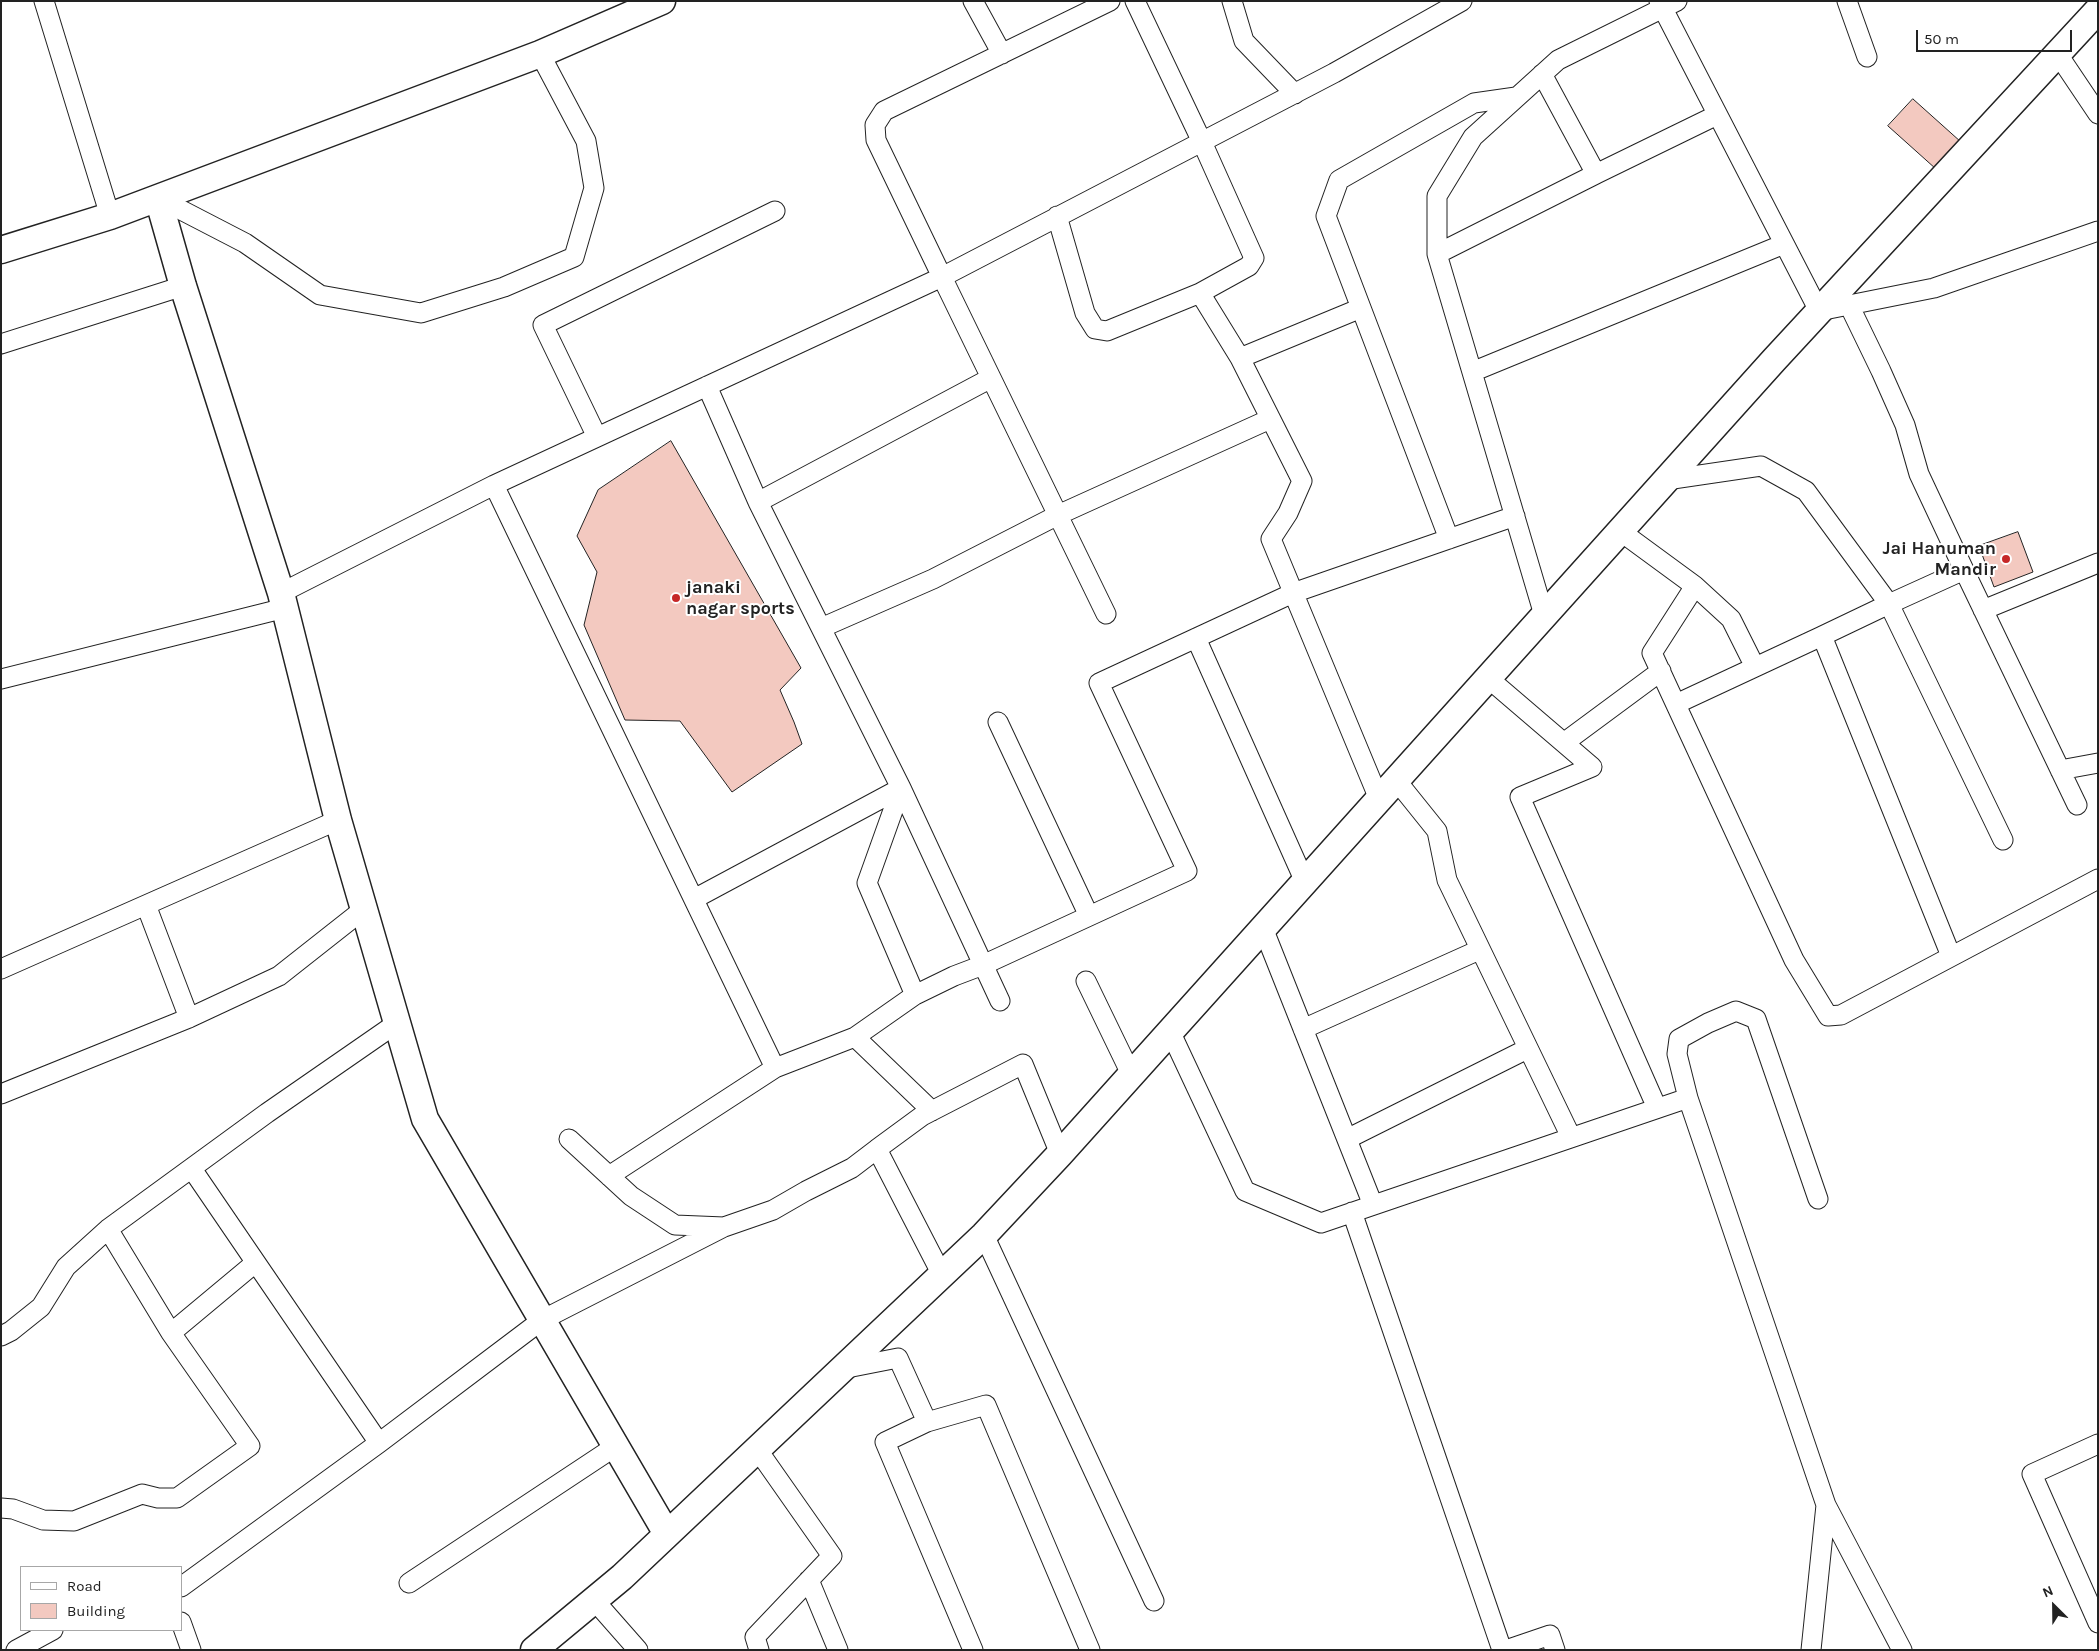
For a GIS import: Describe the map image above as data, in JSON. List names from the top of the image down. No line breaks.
{"places":["Jai Hanuman Mandir","janaki nagar sports"],"legend":["Road","Building"],"scale_bar":"50 m","north":"top left"}
